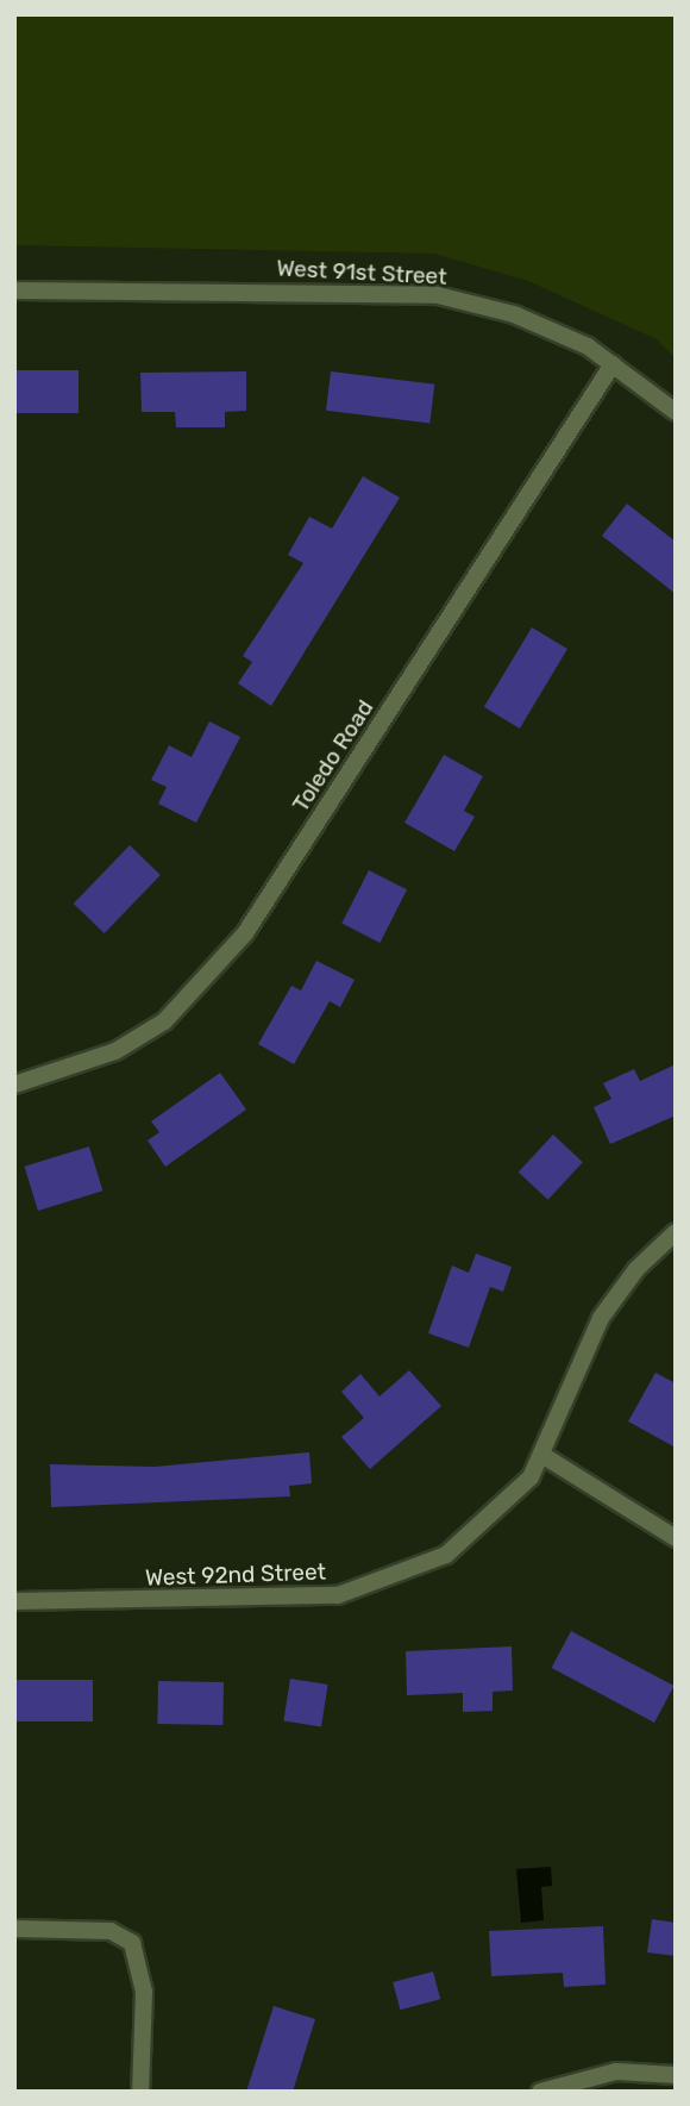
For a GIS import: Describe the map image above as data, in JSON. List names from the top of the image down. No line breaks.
{"streets":{"street":["West 91st Street","Toledo Road","West 92nd Street"]},"crossings":[["West 91st Street","Toledo Road"]]}
